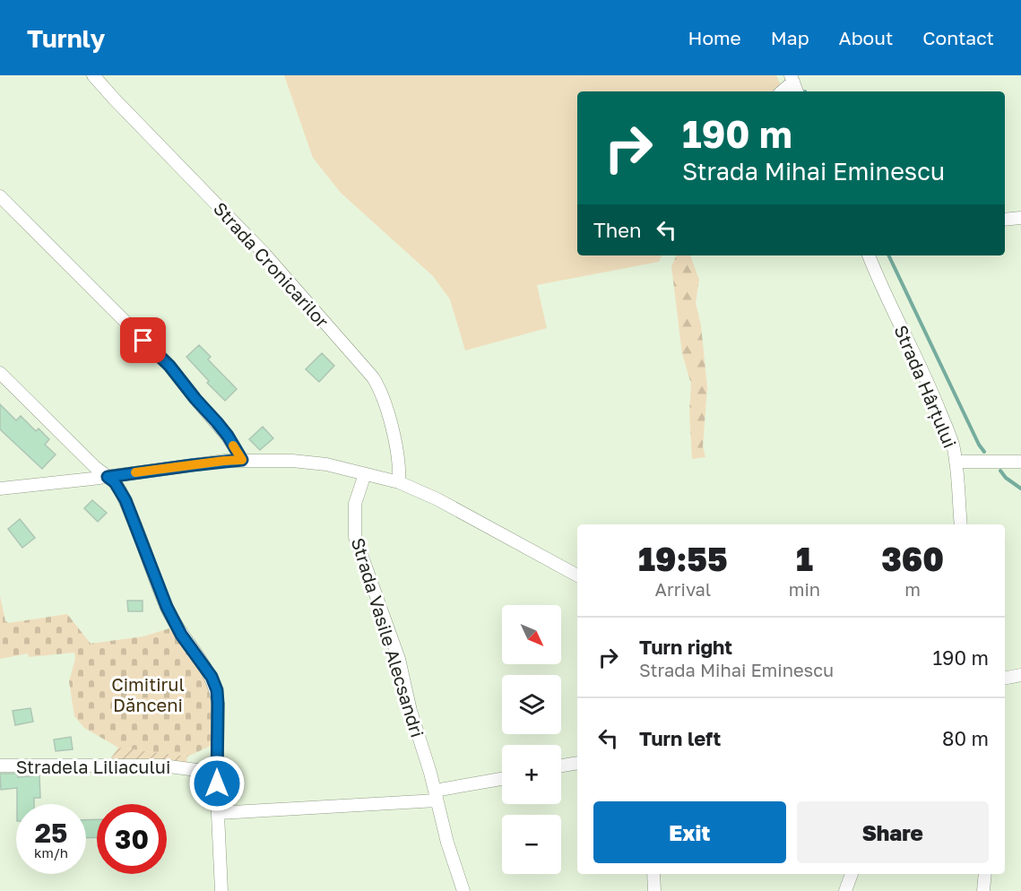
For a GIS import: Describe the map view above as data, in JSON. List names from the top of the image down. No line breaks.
{"streets":{"street":["Strada Cronicarilor","Strada Hârțului","Strada Vasile Alecsandri","Stradela Liliacului"]},"parks":["Cimitirul Dănceni"],"north":"bottom right","page":{"header":"Turnly","nav":["Home","Map","About","Contact"],"turn":["190 m","Strada Mihai Eminescu"],"then":"Then","eta":["19:55","Arrival","1","min","360","m"],"map_buttons":["+","−"],"list":[{"name":"Turn right","note":"Strada Mihai Eminescu","value":"190 m"},{"name":"Turn left","value":"80 m"}],"buttons":["Exit","Share"],"speed":"25 km/h","limit":"30"}}
